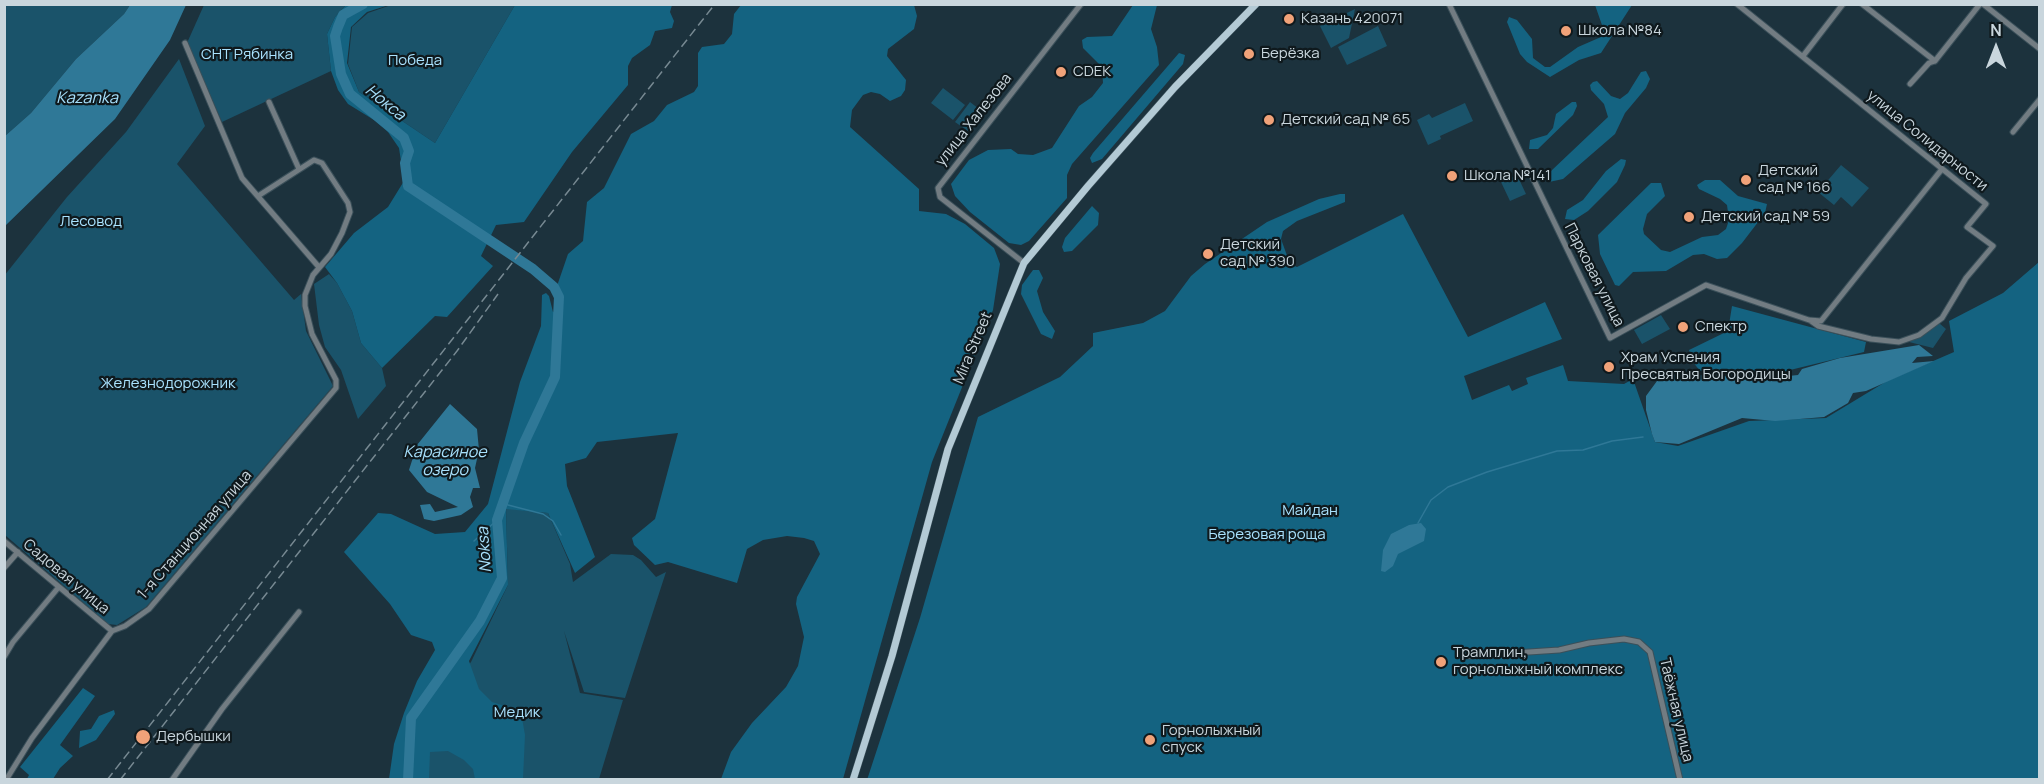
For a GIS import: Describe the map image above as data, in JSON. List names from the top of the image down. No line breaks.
{"streets":{"main road":["Mira Street"],"street":["улица Халезова","улица Солидарности","Парковая улица","1-я Станционная улица","Садовая улица","Таёжная улица"]},"crossings":[["улица Халезова","Mira Street"],["улица Солидарности","Парковая улица"],["1-я Станционная улица","Садовая улица"]],"water":["Kazanka","Нокса","Карасиное озеро","Noksa"],"parks":["СНТ Рябинка","Победа","Лесовод","Железнодорожник","Майдан","Березовая роща","Медик"],"places":["Казань 420071","Школа №84","Берёзка","CDEK","Детский сад № 65","Школа №141","Детский сад № 166","Детский сад № 59","Детский сад № 390","Спектр","Храм Успения Пресвятыя Богородицы","Трамплин, горнолыжный комплекс","Дербышки","Горнолыжный спуск"],"north":"top"}
